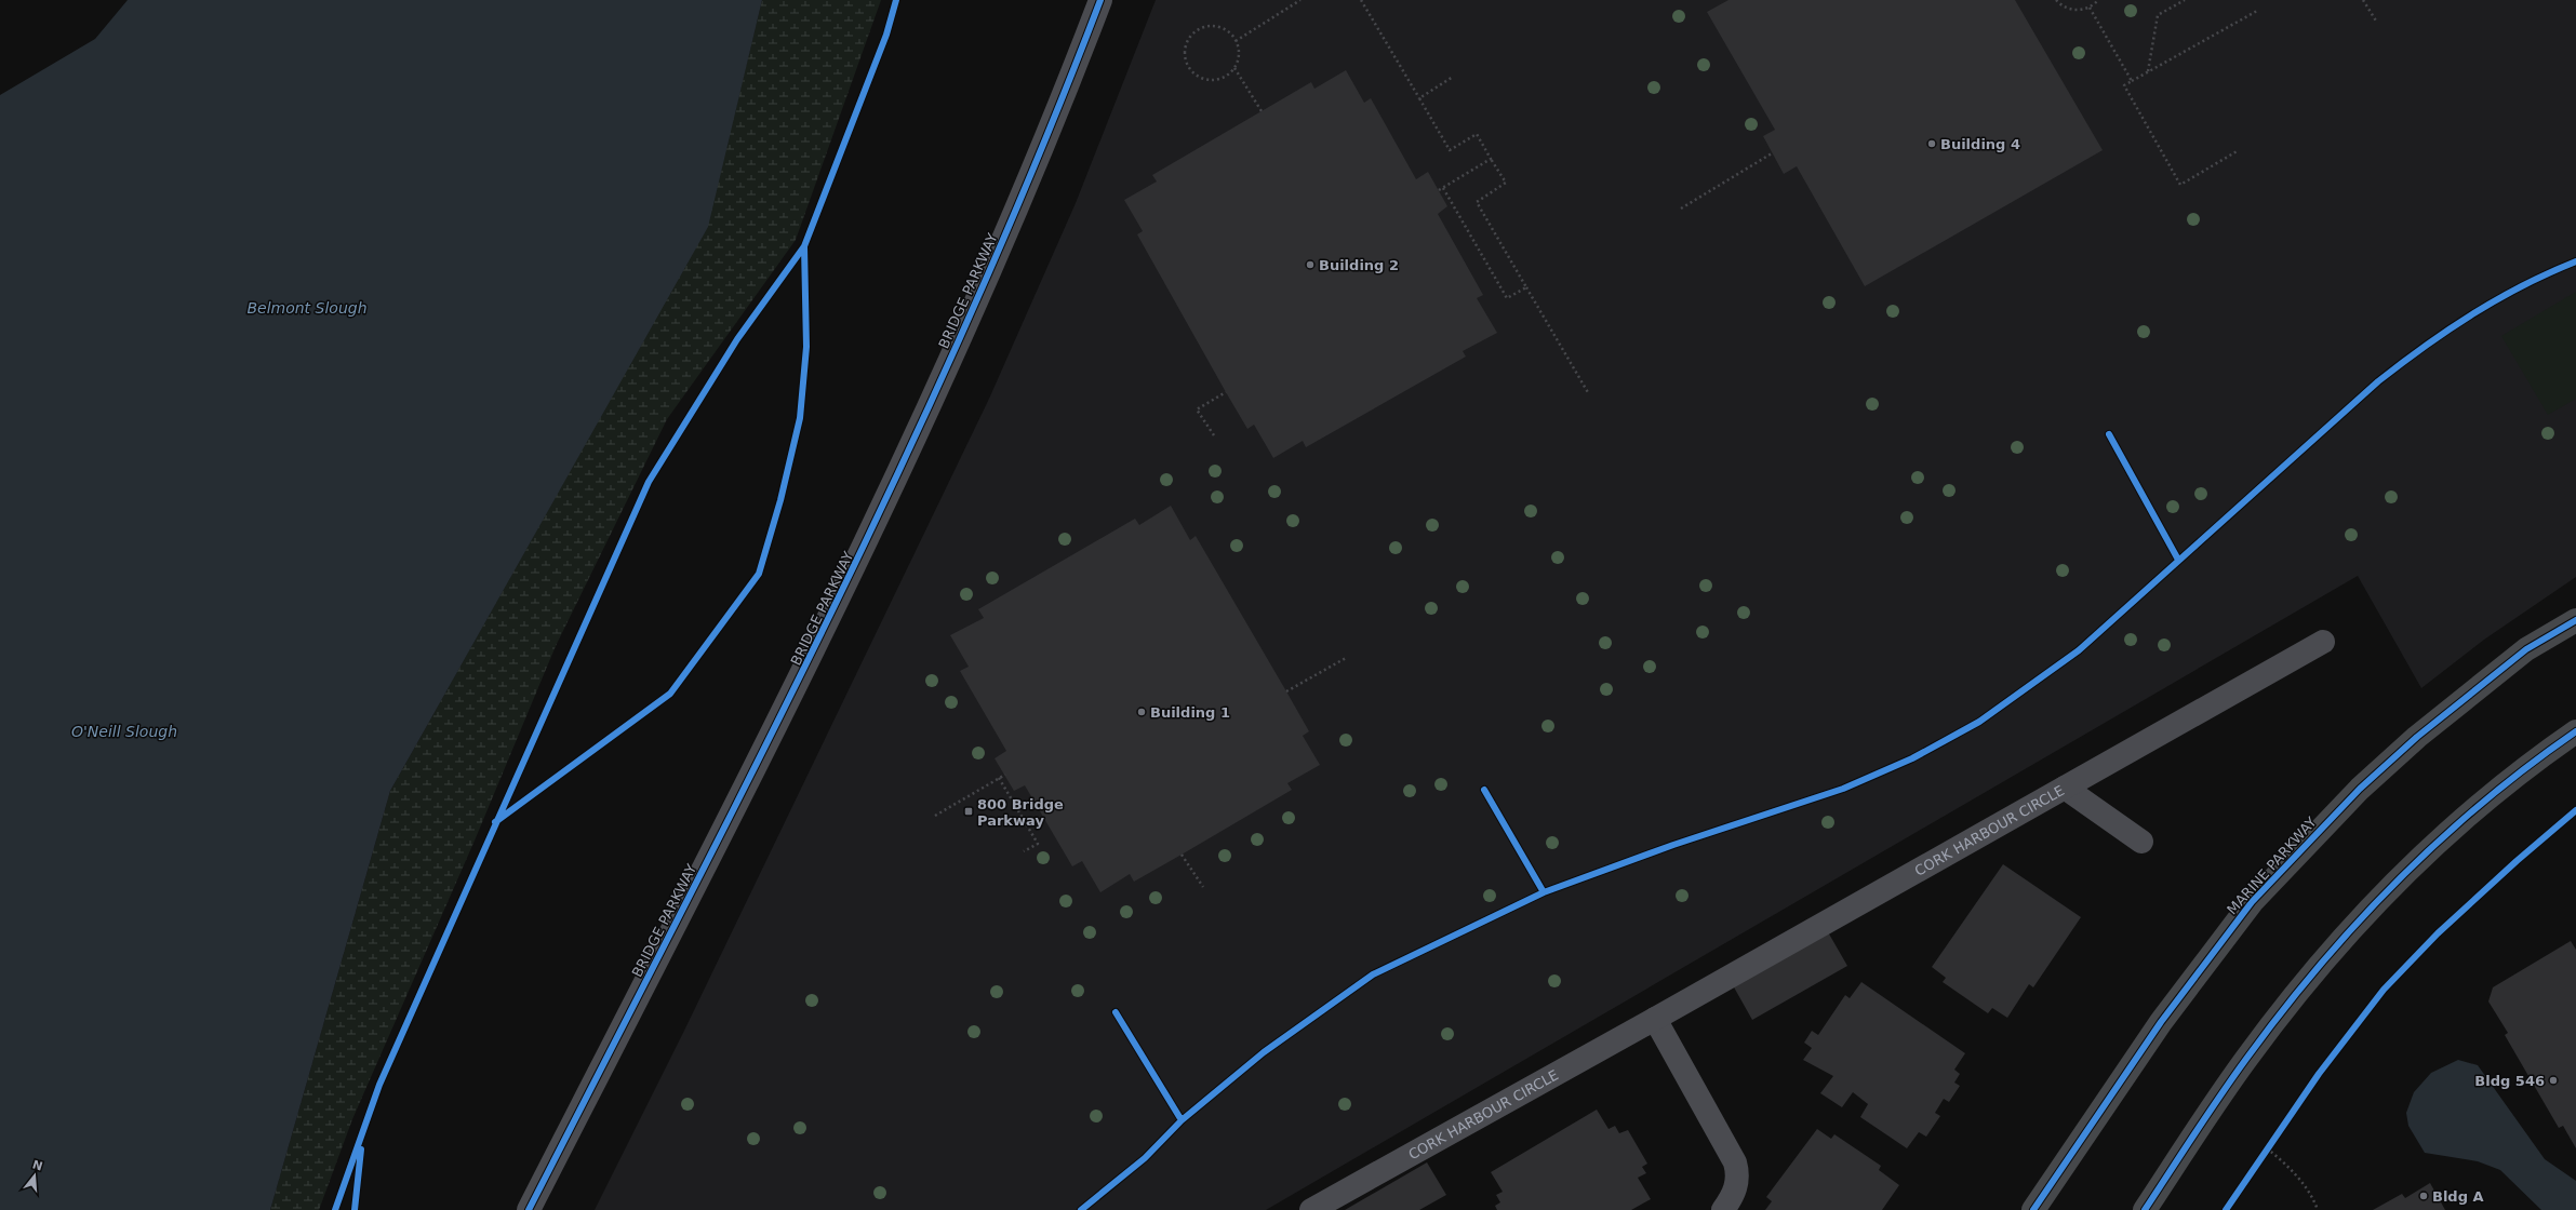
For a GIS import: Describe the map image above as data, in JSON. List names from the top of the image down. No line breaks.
{"streets":{"main road":["MARINE PARKWAY"],"street":["BRIDGE PARKWAY","CORK HARBOUR CIRCLE"]},"water":["Belmont Slough","O'Neill Slough"],"places":{"other":["Building 4","Building 2","Building 1","Bldg 546","Bldg A"],"transit":["800 Bridge Parkway"]},"north":"top"}
